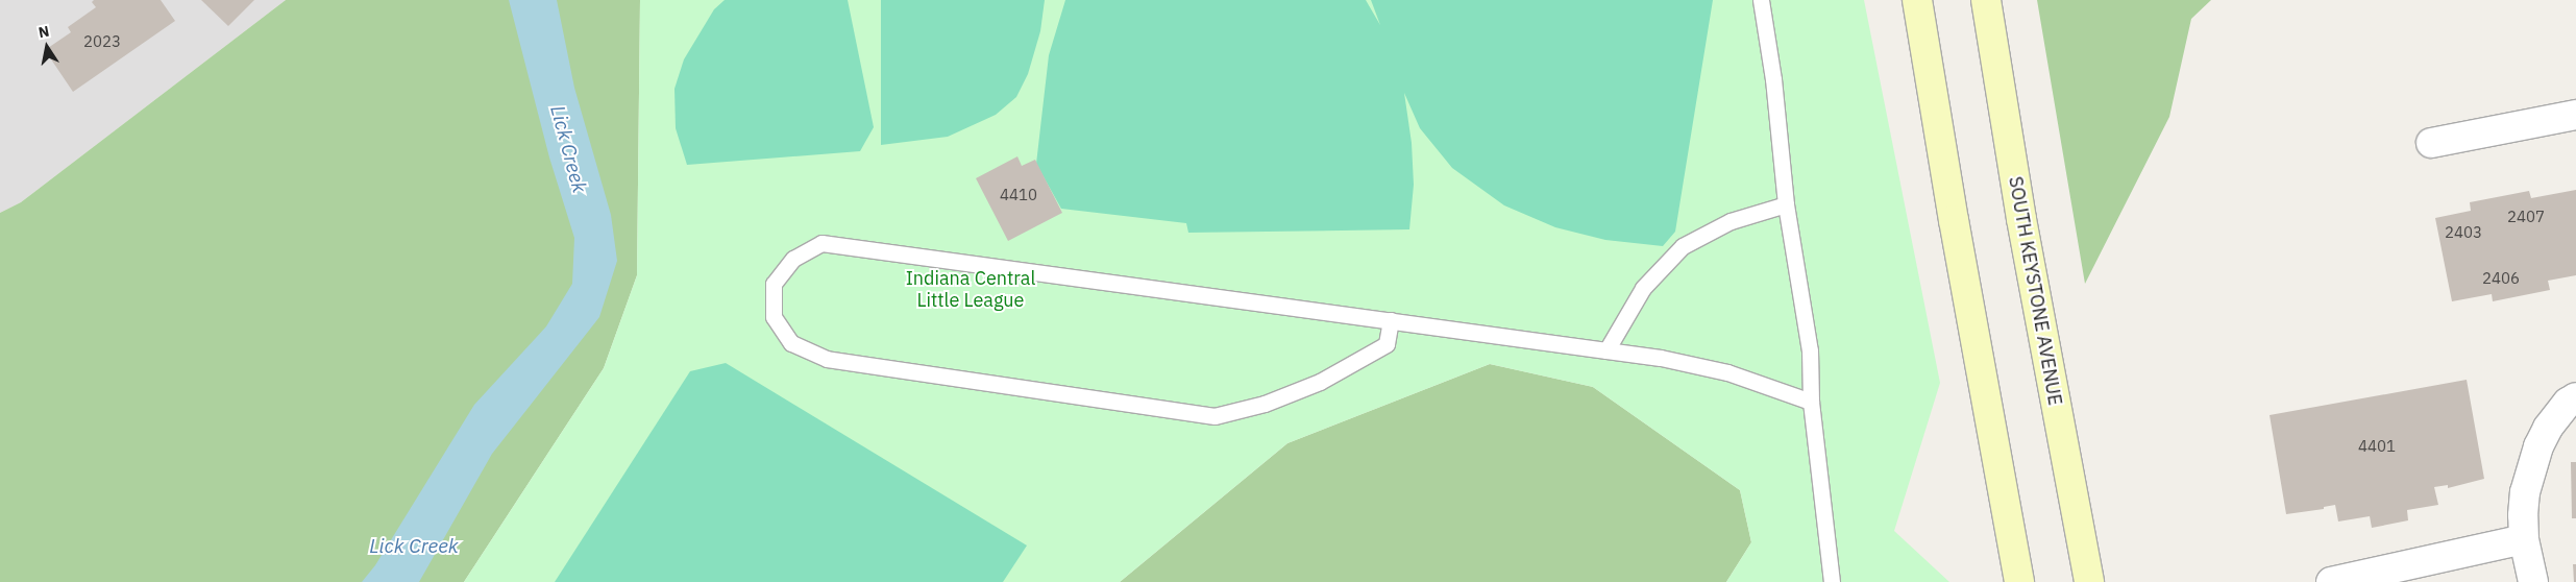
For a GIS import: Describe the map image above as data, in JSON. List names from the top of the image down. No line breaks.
{"streets":{"main road":["SOUTH KEYSTONE AVENUE"]},"water":["Lick Creek"],"parks":["Indiana Central Little League"],"house_numbers":["2023","4410","2407","2403","2406","4401"],"north":"top"}
